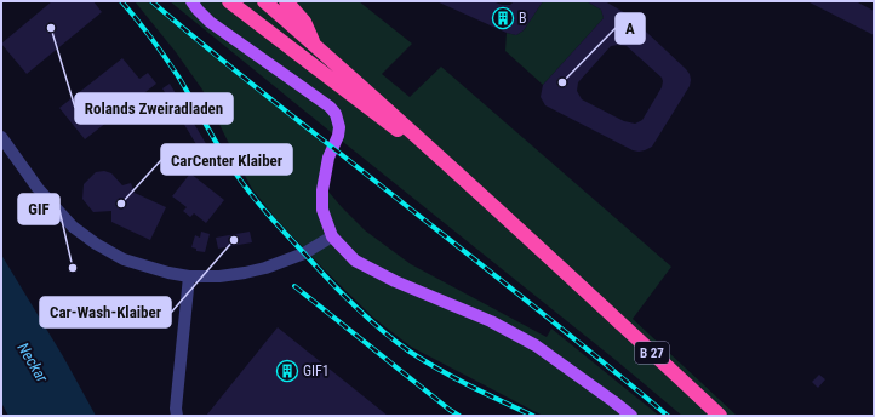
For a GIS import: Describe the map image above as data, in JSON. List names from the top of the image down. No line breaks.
{"streets":{"highway":["B 27"]},"water":["Neckar"],"places":{"building":["B","GIF1"],"other":["Rolands Zweiradladen","A","CarCenter Klaiber","Car-Wash-Klaiber","GIF"]}}
